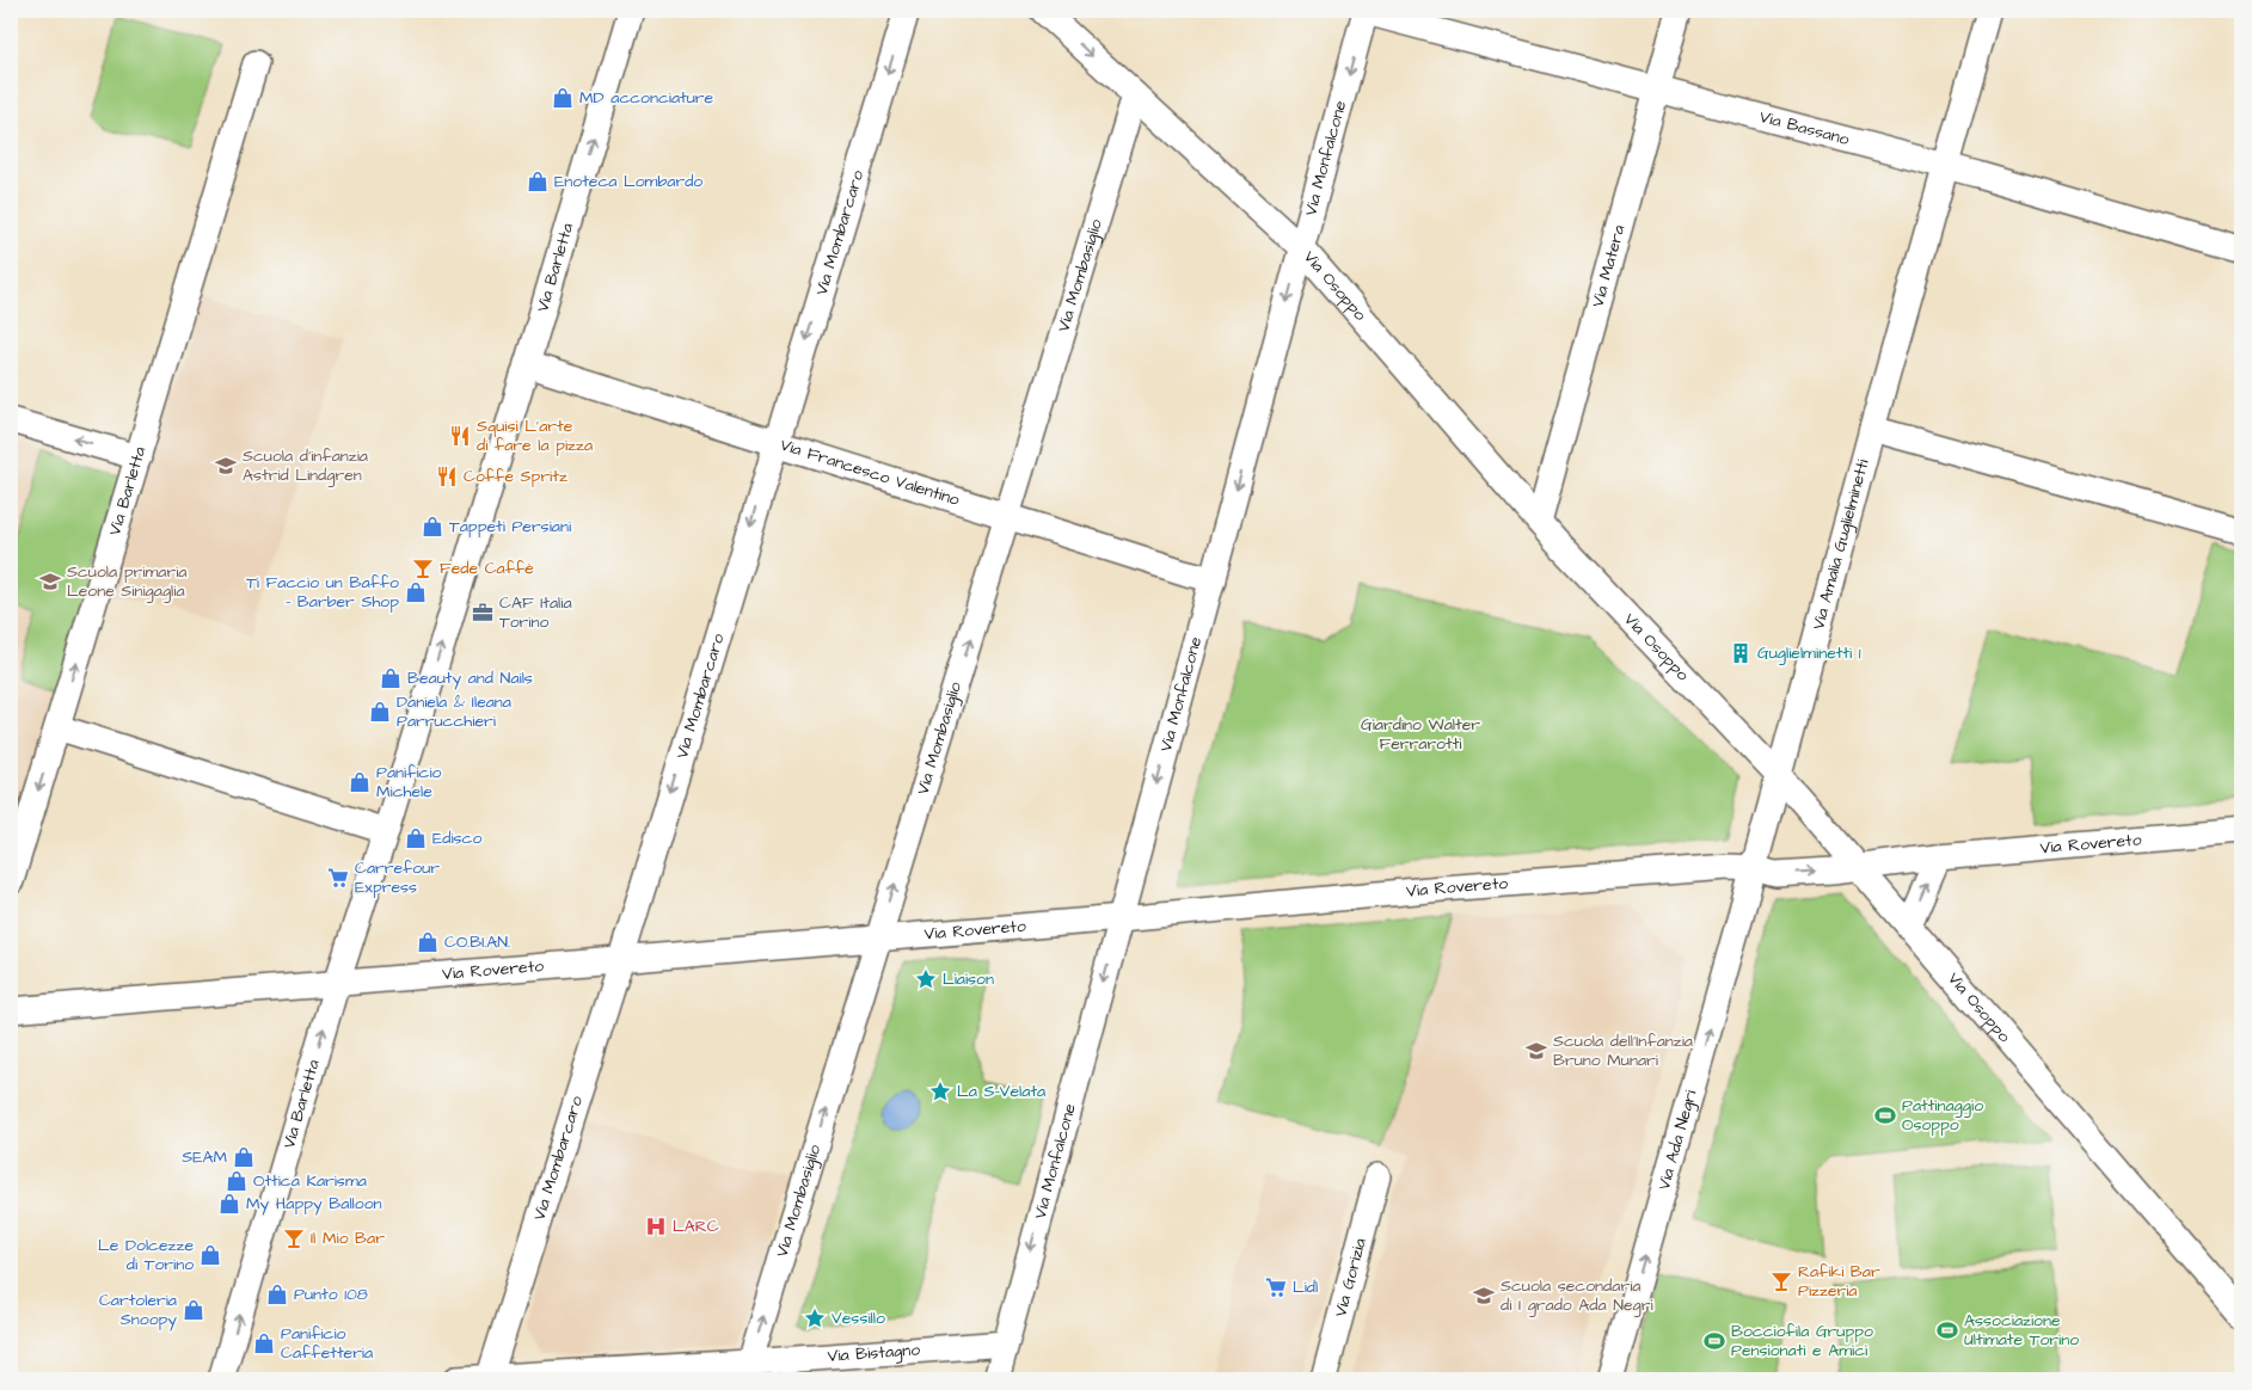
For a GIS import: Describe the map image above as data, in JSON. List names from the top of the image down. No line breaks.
{"streets":{"street":["Via Bassano","Via Monfalcone","Via Mombarcaro","Via Barletta","Via Matera","Via Mombasiglio","Via Osoppo","Via Francesco Valentino","Via Amalia Guglielminetti","Via Rovereto","Via Ada Negri","Via Gorizia","Via Bistagno"]},"crossings":[["Via Bassano","Via Monfalcone"],["Via Bassano","Via Matera"],["Via Bassano","Via Amalia Guglielminetti"],["Via Monfalcone","Via Osoppo"],["Via Monfalcone","Via Francesco Valentino"],["Via Monfalcone","Via Rovereto"],["Via Monfalcone","Via Bistagno"],["Via Mombarcaro","Via Francesco Valentino"],["Via Mombarcaro","Via Rovereto"],["Via Mombarcaro","Via Bistagno"],["Via Barletta","Via Francesco Valentino"],["Via Barletta","Via Rovereto"],["Via Matera","Via Osoppo"],["Via Mombasiglio","Via Osoppo"],["Via Mombasiglio","Via Francesco Valentino"],["Via Mombasiglio","Via Rovereto"],["Via Mombasiglio","Via Bistagno"],["Via Osoppo","Via Amalia Guglielminetti"],["Via Osoppo","Via Rovereto"],["Via Amalia Guglielminetti","Via Rovereto"],["Via Amalia Guglielminetti","Via Ada Negri"],["Via Rovereto","Via Ada Negri"]],"one_way":["Via Monfalcone","Via Mombarcaro","Via Barletta","Via Mombasiglio","Via Ada Negri"],"parks":["Giardino Walter Ferrarotti"],"places":{"shop":["MD acconciature","Enoteca Lombardo","Tappeti Persiani","Ti Faccio un Baffo - Barber Shop","Beauty and Nails","Daniela & Ileana Parrucchieri","Panificio Michele","Edisco","CO.BI.AN.","SEAM","Ottica Karisma","My Happy Balloon","Le Dolcezze di Torino","Punto 108","Cartoleria Snoopy","Panificio Caffetteria"],"restaurant":["Squisì L'arte di fare la pizza","Coffe Spritz"],"school or university":["Scuola d'infanzia Astrid Lindgren","Scuola primaria Leone Sinigaglia","Scuola dell'Infanzia Bruno Munari","Scuola secondaria di I grado Ada Negri"],"bar":["Fede Caffè","Il Mio Bar","Rafiki Bar Pizzeria"],"office":["CAF Italia Torino"],"building":["Guglielminetti 1"],"supermarket":["Carrefour Express","Lidl"],"place":["Liaison","La S-Velata","Vessillo"],"sports":["Pattinaggio Osoppo","Associazione Ultimate Torino","Bocciofila Gruppo Pensionati e Amici"],"hospital":["LARC"]}}
